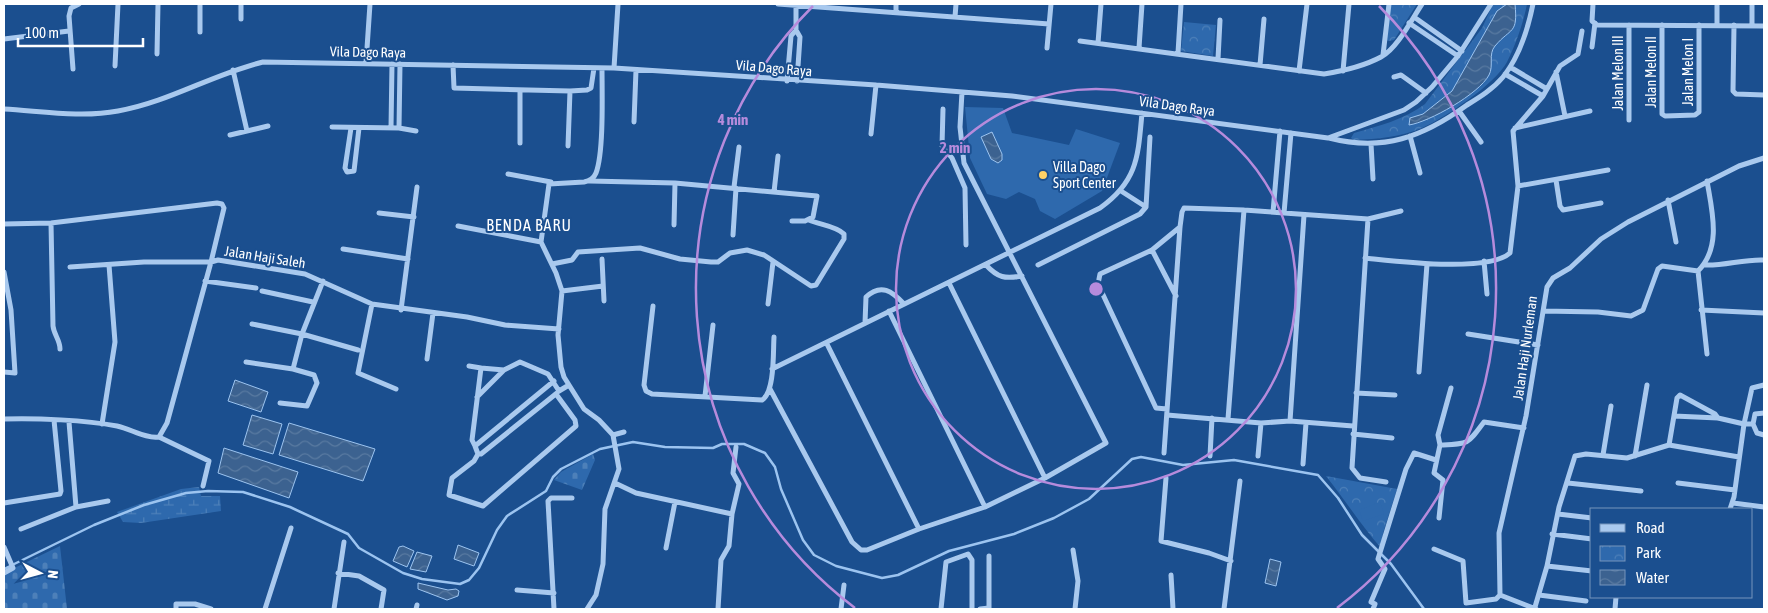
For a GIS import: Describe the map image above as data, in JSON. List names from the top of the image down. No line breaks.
{"streets":{"street":["Vila Dago Raya","Jalan Melon II","Jalan Melon I","Jalan Melon III","Jalan Haji Saleh","Jalan Haji Nurleman"]},"crossings":[["Jalan Melon II","Jalan Melon I"]],"districts":["BENDA BARU"],"places":["Villa Dago Sport Center"],"legend":["Road","Park","Water"],"scale_bar":"100 m","north":"right","rings":["4 min","2 min"]}
